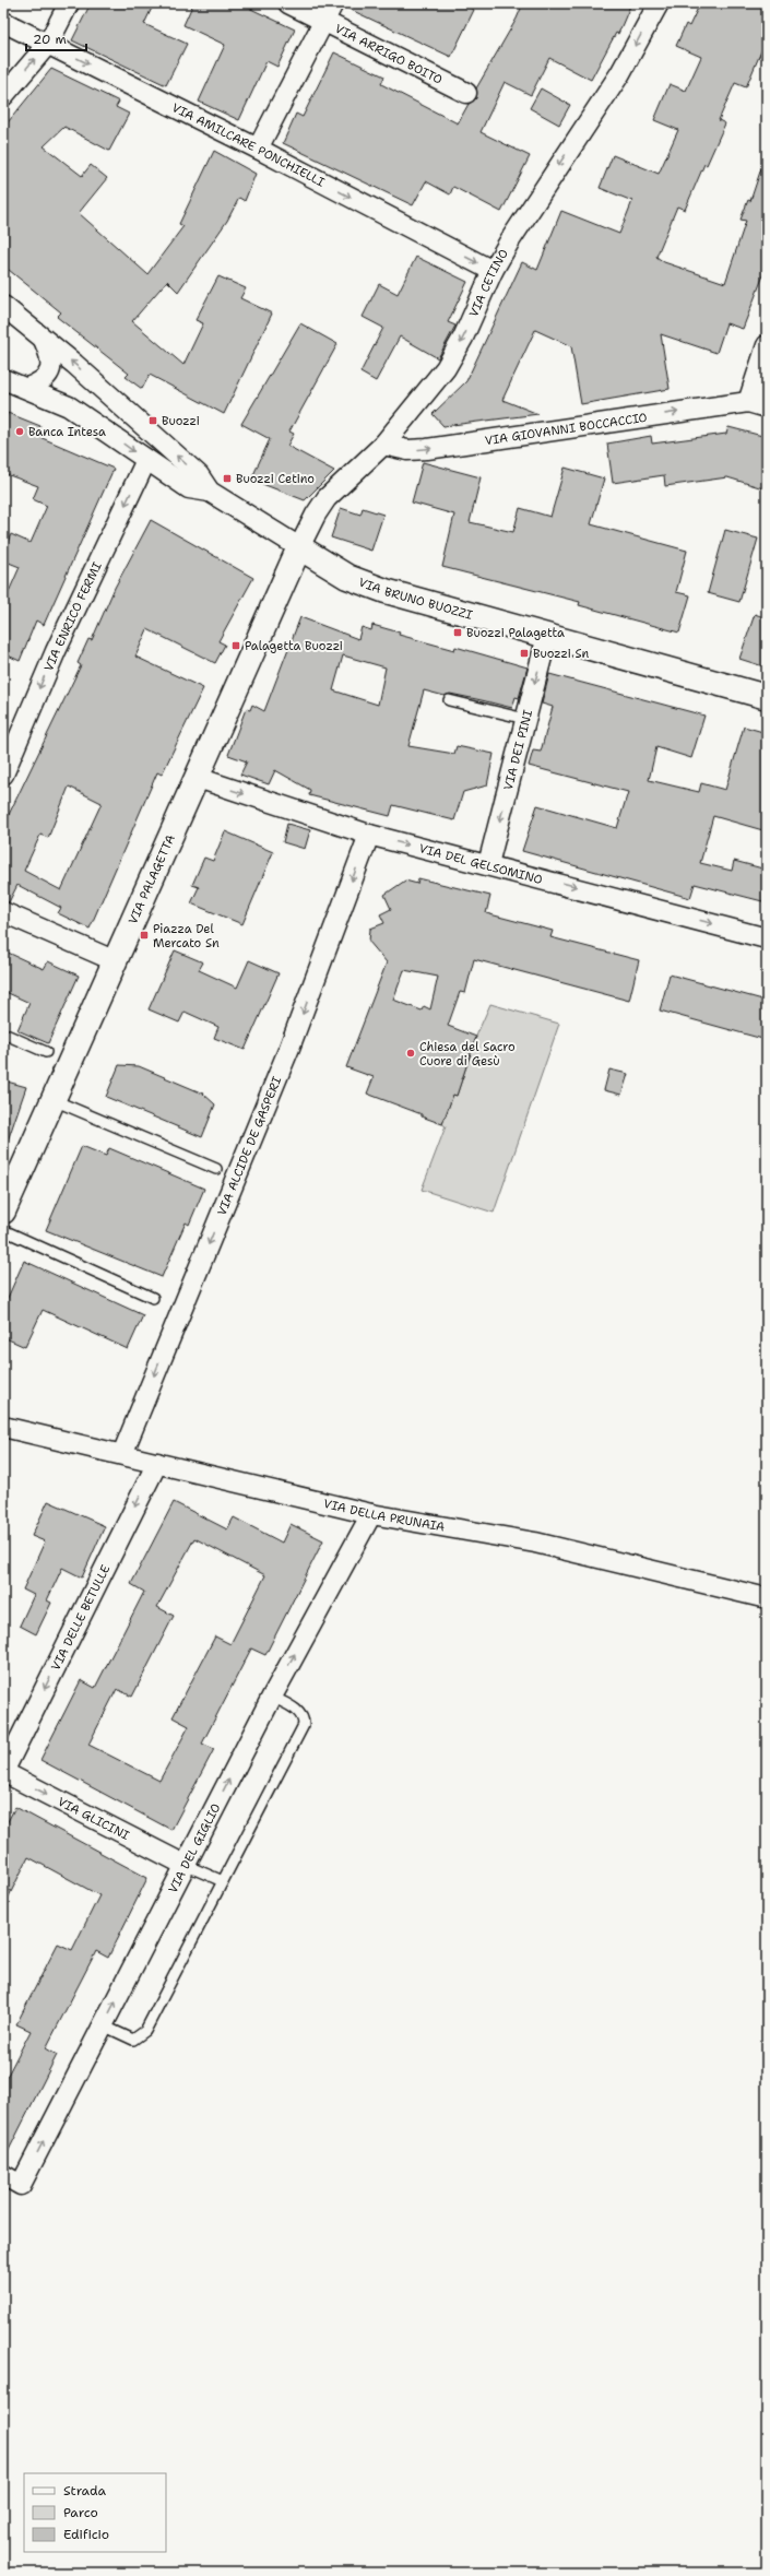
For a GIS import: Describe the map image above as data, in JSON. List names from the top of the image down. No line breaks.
{"streets":{"street":["VIA ARRIGO BOITO","VIA AMILCARE PONCHIELLI","VIA CETINO","VIA GIOVANNI BOCCACCIO","VIA BRUNO BUOZZI","VIA ENRICO FERMI","VIA DEI PINI","VIA DEL GELSOMINO","VIA PALAGETTA","VIA ALCIDE DE GASPERI","VIA DELLA PRUNAIA","VIA DELLE BETULLE","VIA GLICINI","VIA DEL GIGLIO"]},"crossings":[["VIA AMILCARE PONCHIELLI","VIA CETINO"],["VIA CETINO","VIA GIOVANNI BOCCACCIO"],["VIA CETINO","VIA BRUNO BUOZZI"],["VIA CETINO","VIA PALAGETTA"],["VIA BRUNO BUOZZI","VIA ENRICO FERMI"],["VIA BRUNO BUOZZI","VIA DEI PINI"],["VIA BRUNO BUOZZI","VIA PALAGETTA"],["VIA DEI PINI","VIA DEL GELSOMINO"],["VIA DEL GELSOMINO","VIA PALAGETTA"],["VIA DEL GELSOMINO","VIA ALCIDE DE GASPERI"],["VIA ALCIDE DE GASPERI","VIA DELLA PRUNAIA"],["VIA DELLA PRUNAIA","VIA DELLE BETULLE"],["VIA DELLA PRUNAIA","VIA DEL GIGLIO"],["VIA DELLE BETULLE","VIA GLICINI"],["VIA GLICINI","VIA DEL GIGLIO"]],"one_way":["VIA AMILCARE PONCHIELLI","VIA CETINO","VIA GIOVANNI BOCCACCIO","VIA ENRICO FERMI","VIA DEI PINI","VIA DEL GELSOMINO","VIA ALCIDE DE GASPERI","VIA DELLE BETULLE","VIA GLICINI","VIA DEL GIGLIO"],"places":{"transit":["Buozzi","Buozzi Cetino","Buozzi Palagetta","Palagetta Buozzi","Buozzi Sn","Piazza Del Mercato Sn"],"other":["Banca Intesa","Chiesa del Sacro Cuore di Gesù"]},"legend":["Strada","Parco","Edificio"],"scale_bar":"20 m"}
